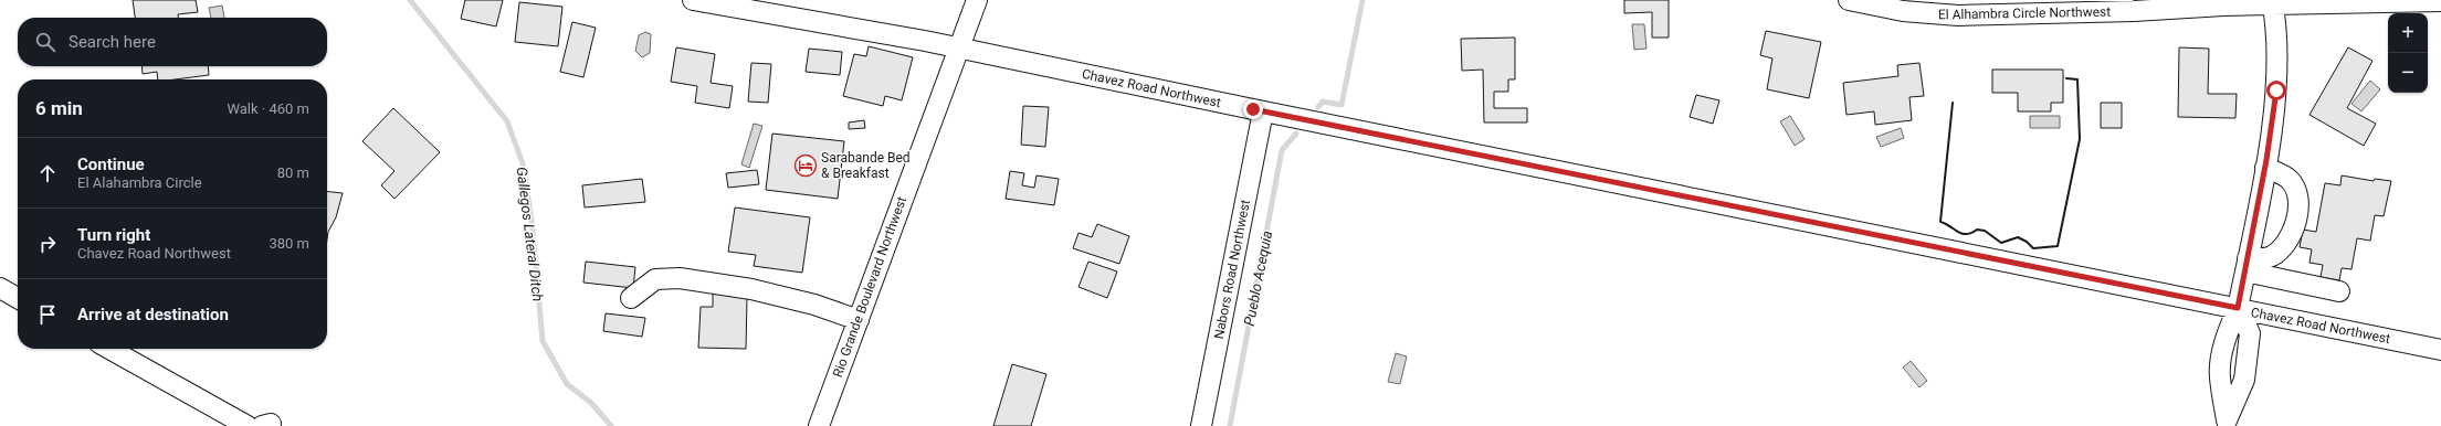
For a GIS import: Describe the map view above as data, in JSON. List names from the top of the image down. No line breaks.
{"streets":{"street":["El Alhambra Circle Northwest","Chavez Road Northwest","Nabors Road Northwest","Rio Grande Boulevard Northwest"]},"crossings":[["Chavez Road Northwest","Nabors Road Northwest"],["Chavez Road Northwest","Rio Grande Boulevard Northwest"]],"water":["Gallegos Lateral Ditch","Pueblo Acequia"],"places":{"hotel":["Sarabande Bed & Breakfast"]},"page":{"map_buttons":["+","−"],"search":"Search here","heading":["6 min","Walk · 460 m"],"list":[["Continue","El Alahambra Circle","80 m"],["Turn right","Chavez Road Northwest","380 m"],"Arrive at destination"]}}
